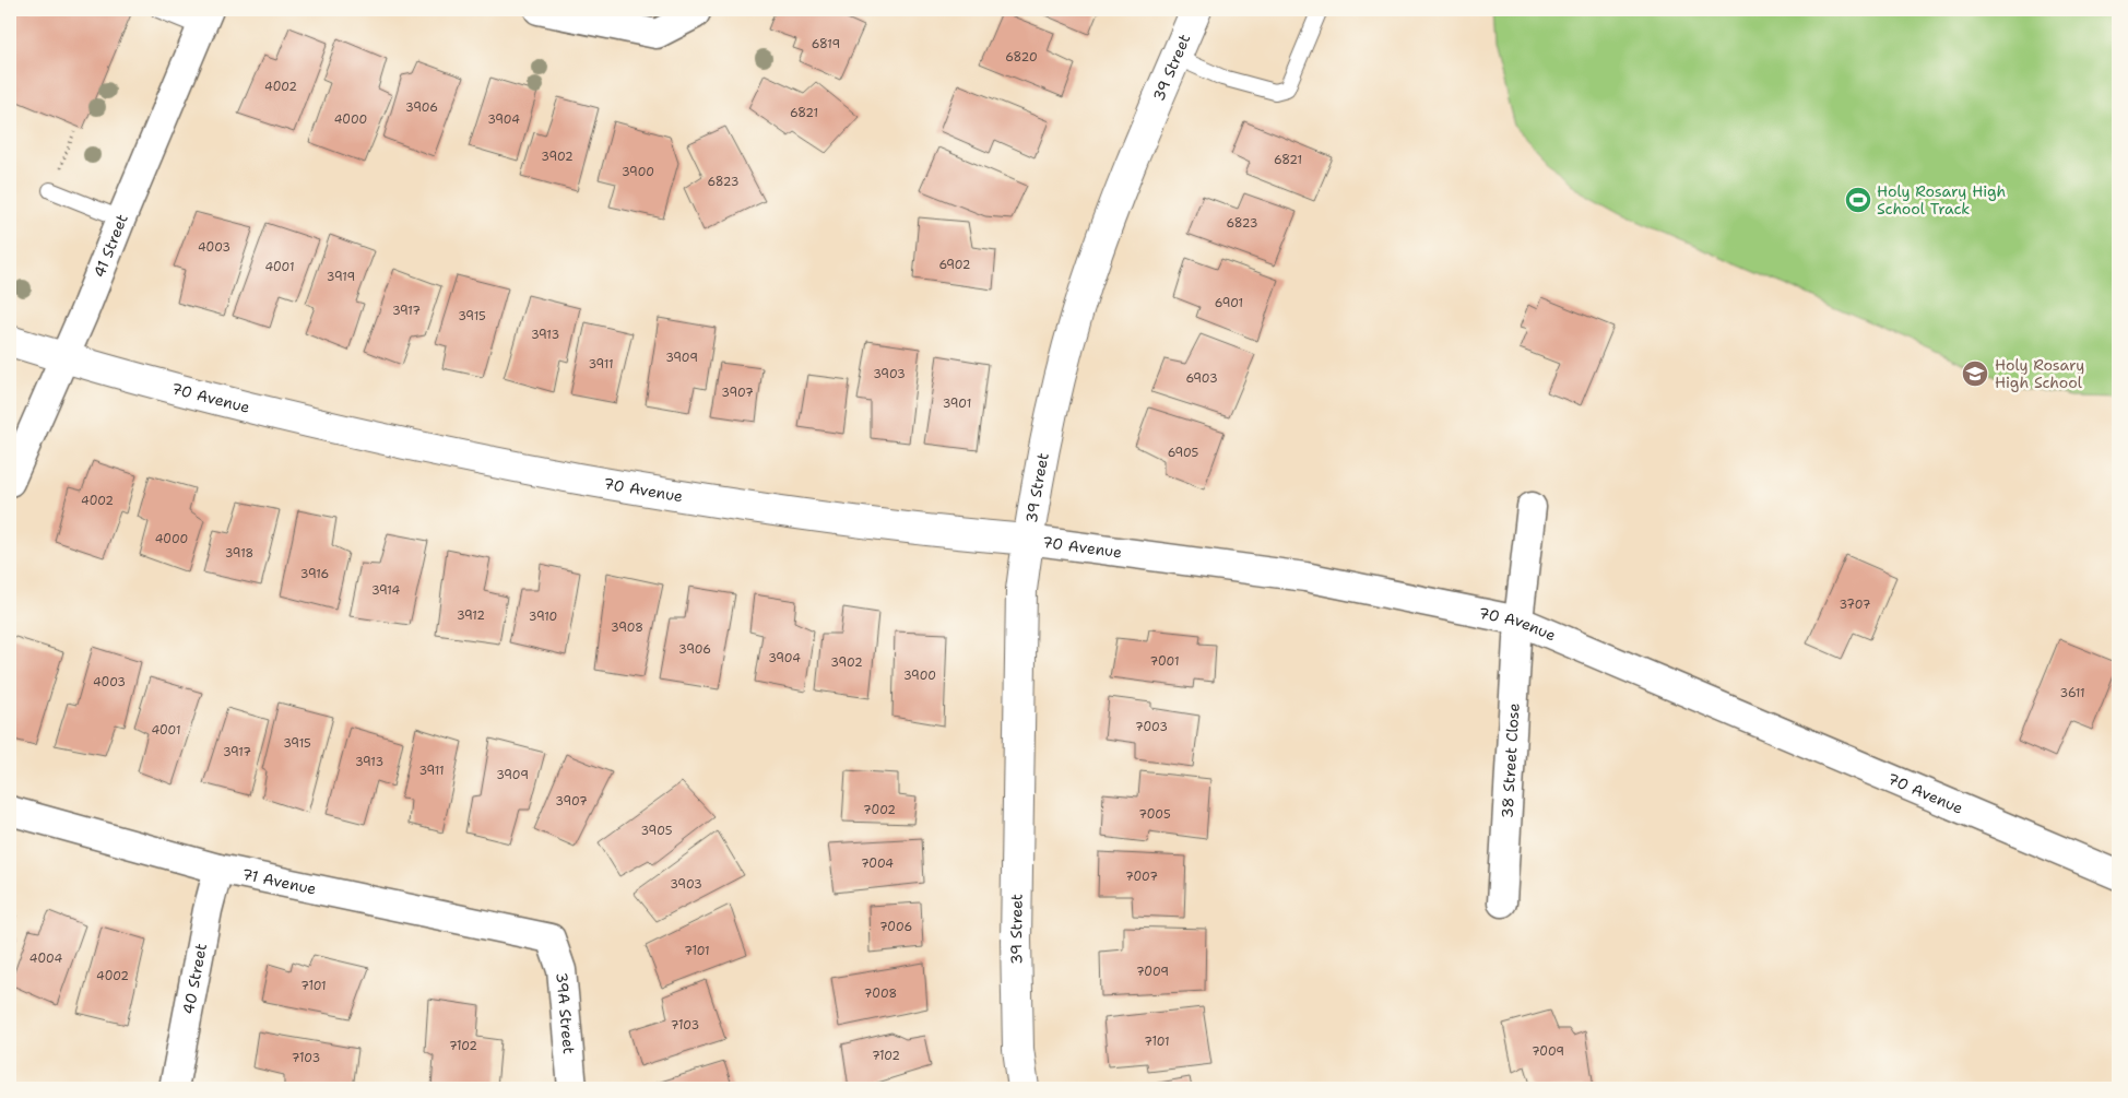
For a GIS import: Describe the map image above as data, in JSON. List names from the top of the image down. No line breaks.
{"streets":{"street":["39 Street","41 Street","70 Avenue","38 Street Close","71 Avenue","40 Street","39A Street"]},"crossings":[["39 Street","70 Avenue"],["41 Street","70 Avenue"],["70 Avenue","38 Street Close"],["71 Avenue","40 Street"],["71 Avenue","39A Street"]],"places":{"sports":["Holy Rosary High School Track"],"school or university":["Holy Rosary High School"]},"house_numbers":["6819","6820","4002","3906","6821","4000","3904","3902","6821","3900","6823","6823","4003","6902","4001","3919","6901","3917","3915","3913","3909","3911","3903","6903","3907","3901","6905","4002","4000","3918","3916","3914","3707","3912","3910","3908","3906","3904","7001","3902","3900","4003","3611","7003","4001","3915","3917","3913","3911","3909","3907","7002","7005","3905","7004","7007","3903","7006","7101","4004","7009","4002","7101","7008","7103","7101","7102","7009","7102","7103"]}
